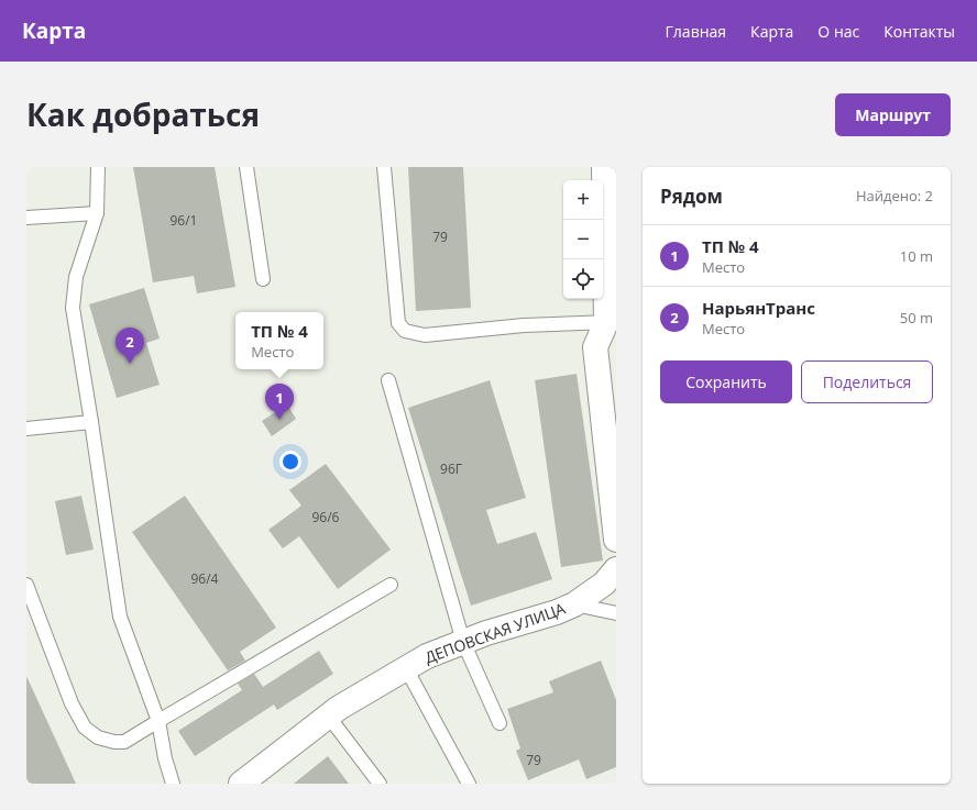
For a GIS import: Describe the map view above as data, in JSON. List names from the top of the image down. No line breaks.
{"streets":{"street":["ДЕПОВСКАЯ УЛИЦА"]},"house_numbers":["96/1","79","96Г","96/6","96/4","79"],"page":{"header":"Карта","nav":["Главная","Карта","О нас","Контакты"],"title":"Как добраться","buttons":["Маршрут",["Сохранить","Поделиться"]],"heading":["Рядом","Найдено: 2"],"map_buttons":["+","−"],"list":[{"mark":"1","name":"ТП № 4","note":"Место","value":"10 m"},{"mark":"2","name":"НарьянТранс","note":"Место","value":"50 m"}],"popup":["ТП № 4","Место"],"pins":["2","1"]}}
